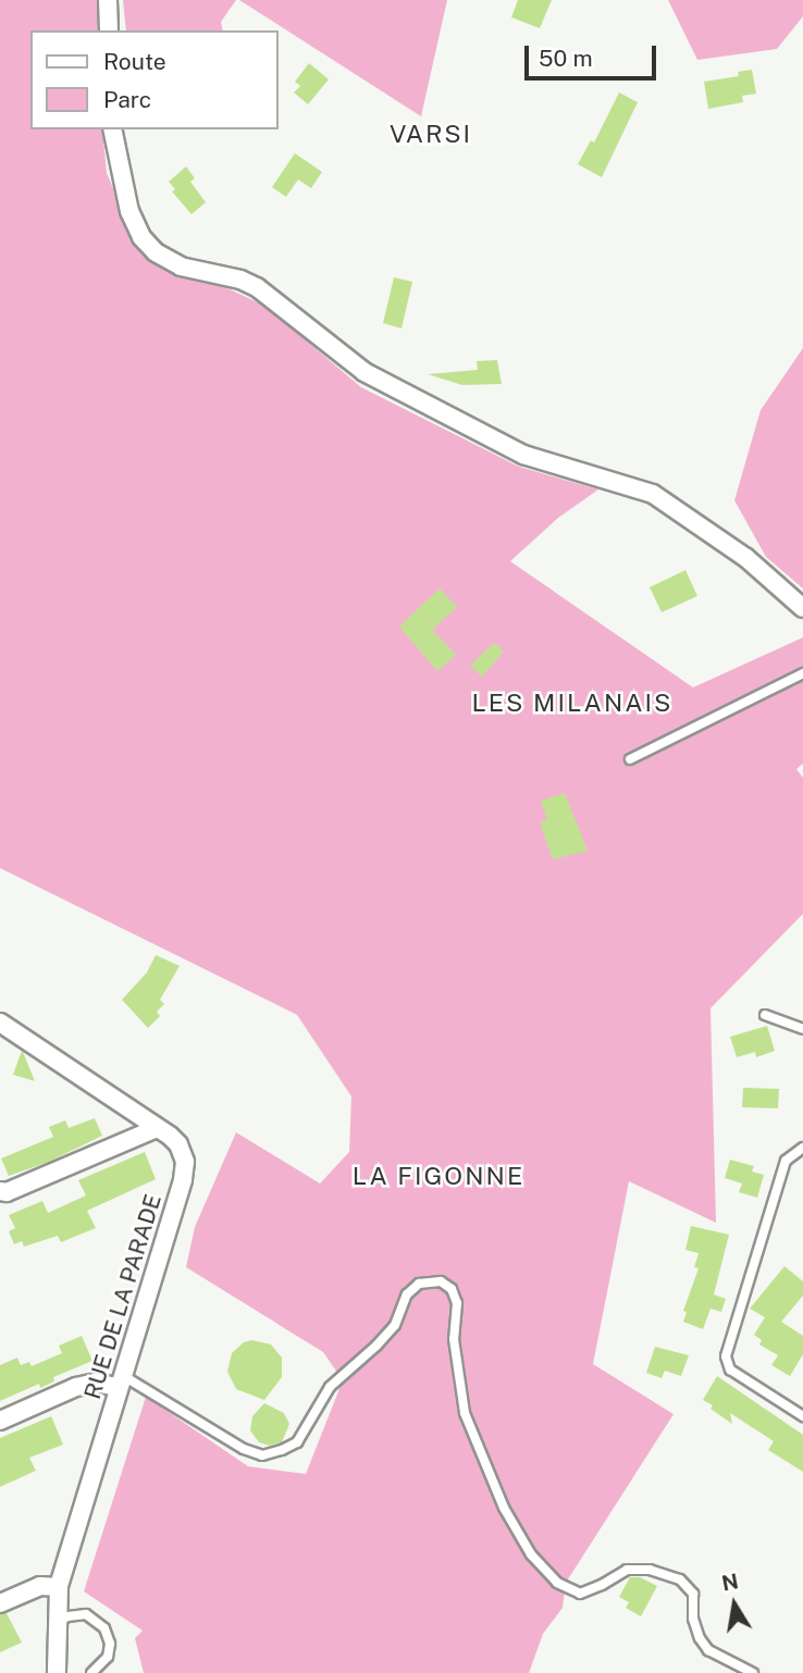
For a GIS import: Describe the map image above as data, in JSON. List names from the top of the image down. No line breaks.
{"streets":{"street":["RUE DE LA PARADE"]},"districts":["VARSI","LES MILANAIS","LA FIGONNE"],"legend":["Route","Parc"],"scale_bar":"50 m","north":"top"}
